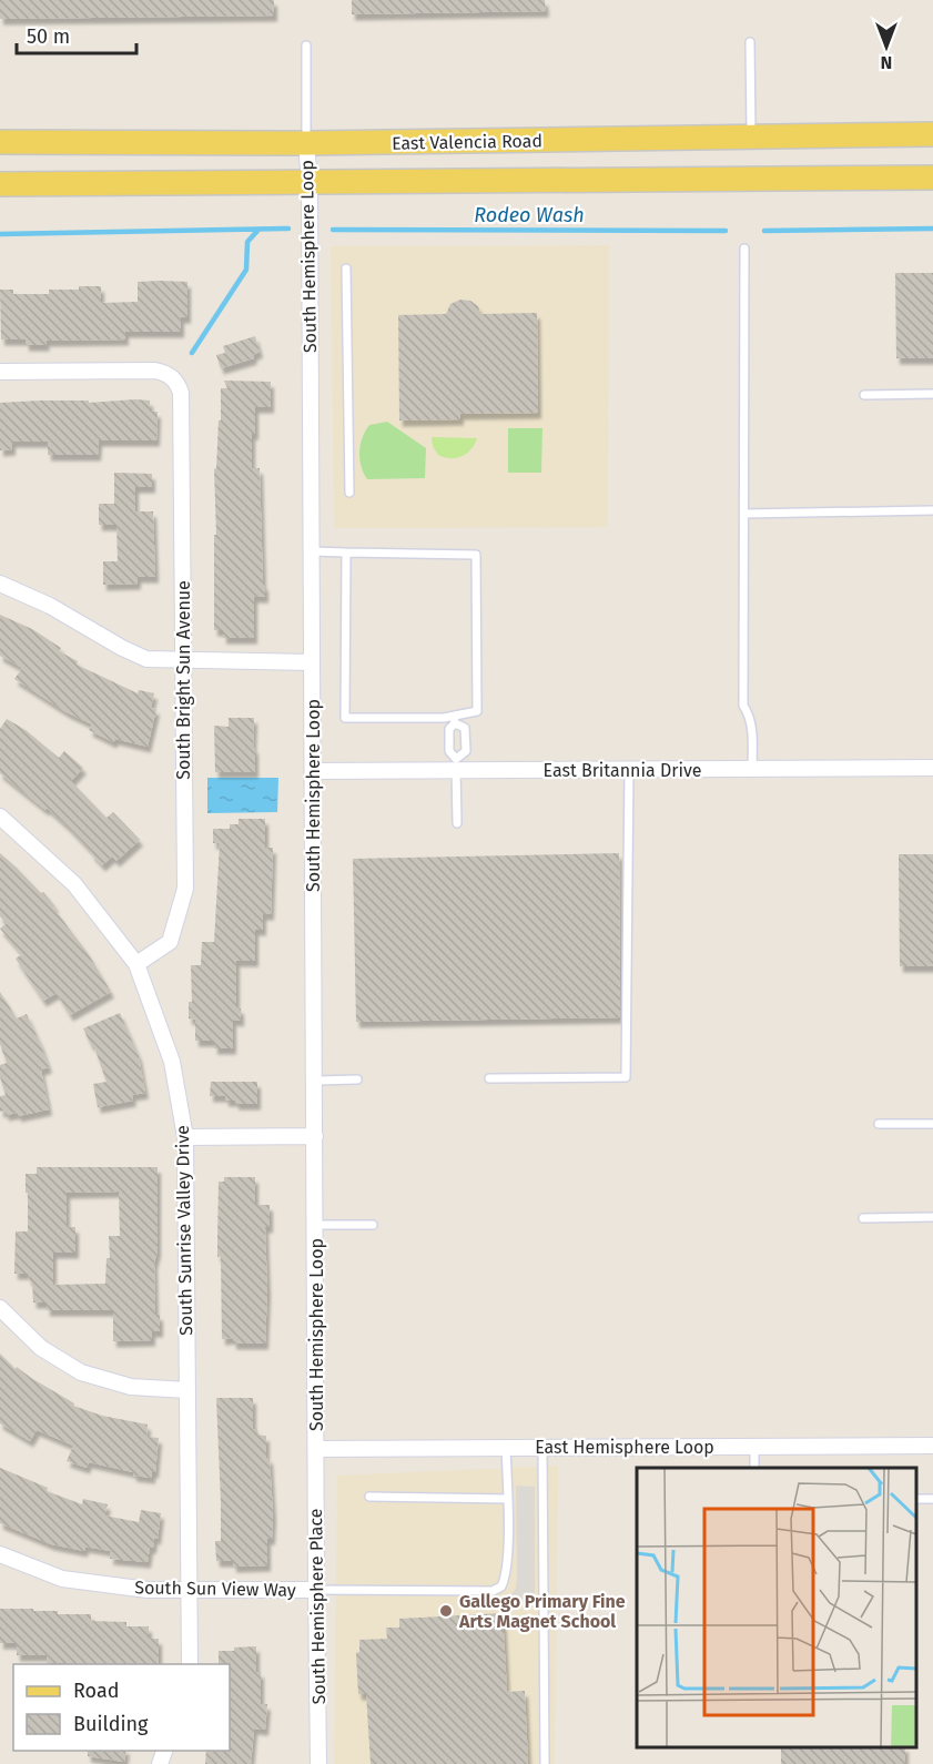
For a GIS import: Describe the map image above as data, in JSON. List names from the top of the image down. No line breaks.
{"streets":{"main road":["East Valencia Road"],"street":["South Hemisphere Loop","South Bright Sun Avenue","East Britannia Drive","South Sunrise Valley Drive","East Hemisphere Loop","South Sun View Way","South Hemisphere Place"]},"crossings":[["East Valencia Road","South Hemisphere Loop"],["South Hemisphere Loop","East Britannia Drive"],["South Hemisphere Loop","East Hemisphere Loop"],["South Hemisphere Loop","South Hemisphere Place"],["South Bright Sun Avenue","South Sunrise Valley Drive"],["South Sunrise Valley Drive","South Sun View Way"],["East Hemisphere Loop","South Hemisphere Place"],["South Sun View Way","South Hemisphere Place"]],"water":["Rodeo Wash"],"places":["Gallego Primary Fine Arts Magnet School"],"legend":["Road","Building"],"scale_bar":"50 m","north":"bottom"}
